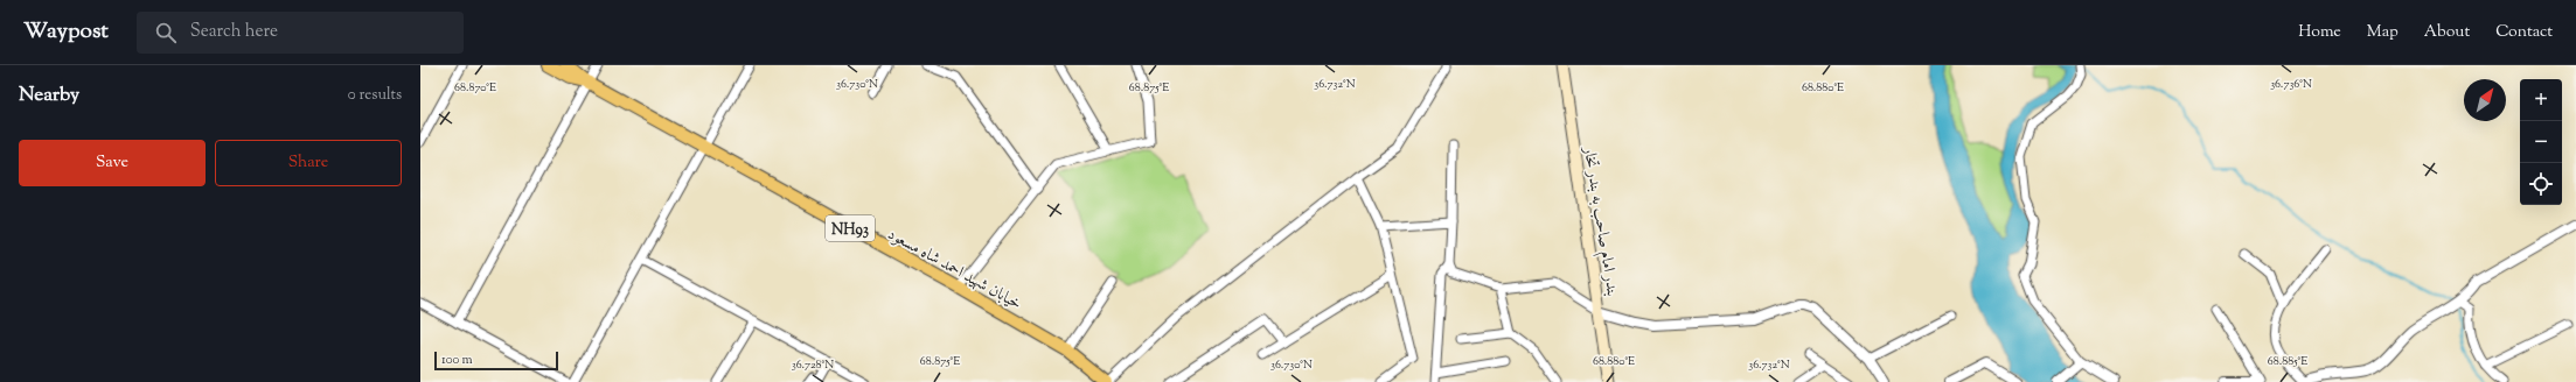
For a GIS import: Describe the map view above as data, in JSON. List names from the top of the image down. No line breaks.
{"streets":{"main road":["بندر امام صاحب به بندر تخار","NH93","خیابان شهید احمد شاه مسعود"]},"scale_bar":"100 m","north":"top right","page":{"header":"Waypost","search":"Search here","nav":["Home","Map","About","Contact"],"heading":["Nearby","0 results"],"map_buttons":["+","−"],"buttons":["Save","Share"],"scale":"100 m"},"coordinates":["36.730°N","36.732°N","36.736°N","68.870°E","68.875°E","68.880°E","68.885°E","36.728°N"]}
